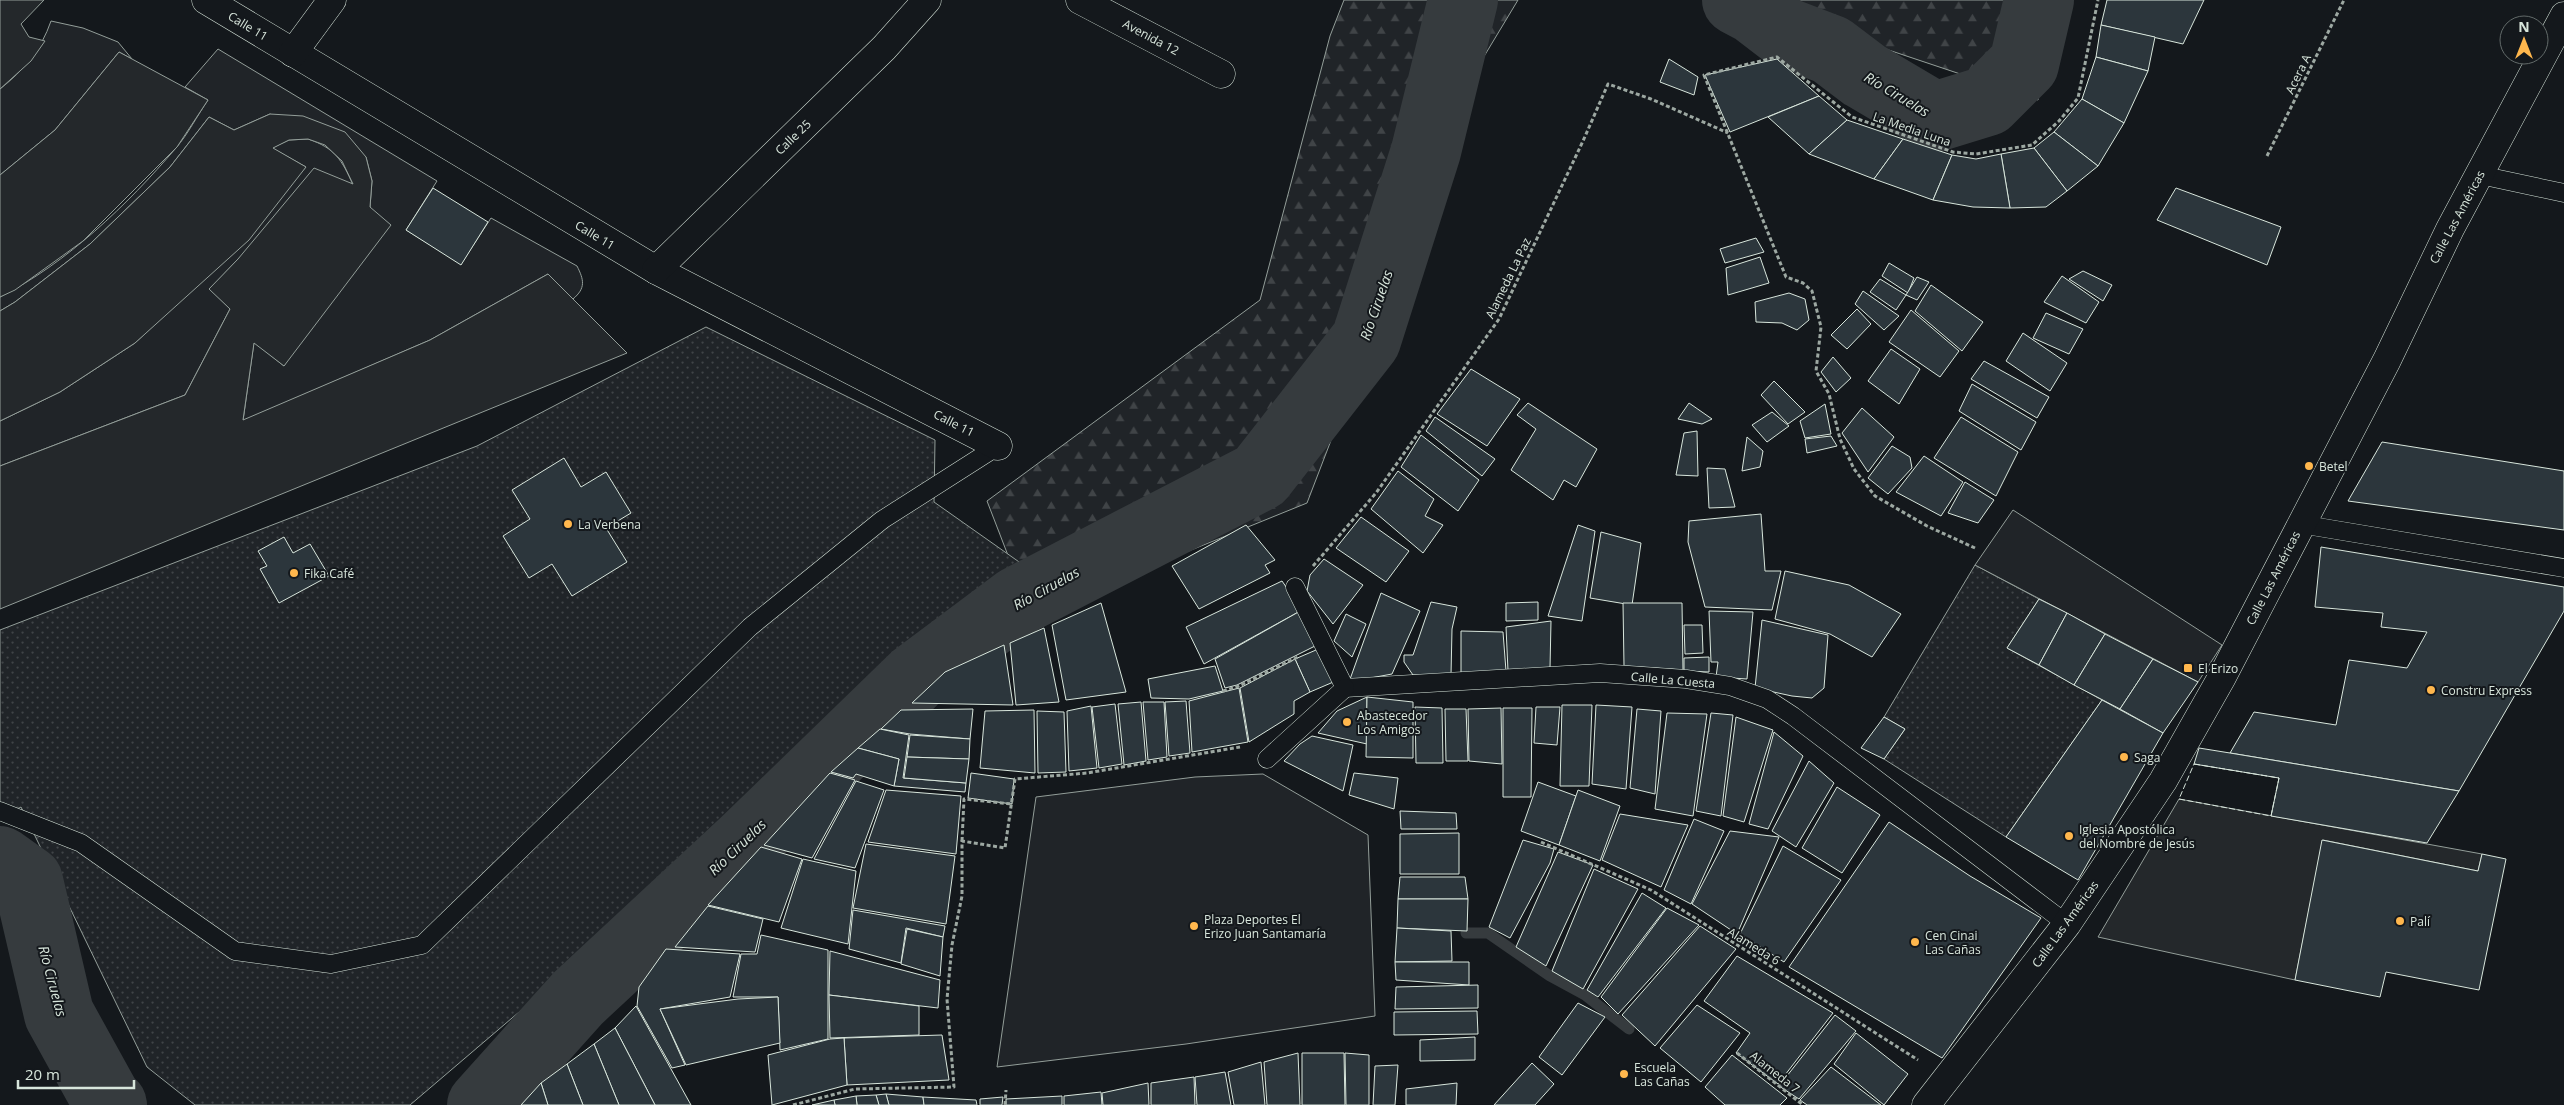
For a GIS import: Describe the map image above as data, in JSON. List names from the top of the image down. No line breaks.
{"streets":{"street":["Calle 11","Avenida 12","Calle 25","Calle Las Américas"],"lane":["Calle La Cuesta"],"path":["Acera A","La Media Luna","Alameda La Paz","Alameda 6","Alameda 7"]},"crossings":[["Calle 11","Calle 25"],["La Media Luna","Alameda La Paz"],["Calle Las Américas","Calle La Cuesta"],["Calle Las Américas","Alameda 6"]],"water":["Río Ciruelas"],"places":{"other":["Betel","La Verbena","Fika Café","Constru Express","Abastecedor Los Amigos","Saga","Iglesia Apostólica del Nombre de Jesús","Palí","Plaza Deportes El Erizo Juan Santamaría","Cen Cinai Las Cañas","Escuela Las Cañas"],"transit":["El Erizo"]},"scale_bar":"20 m","north":"top"}
